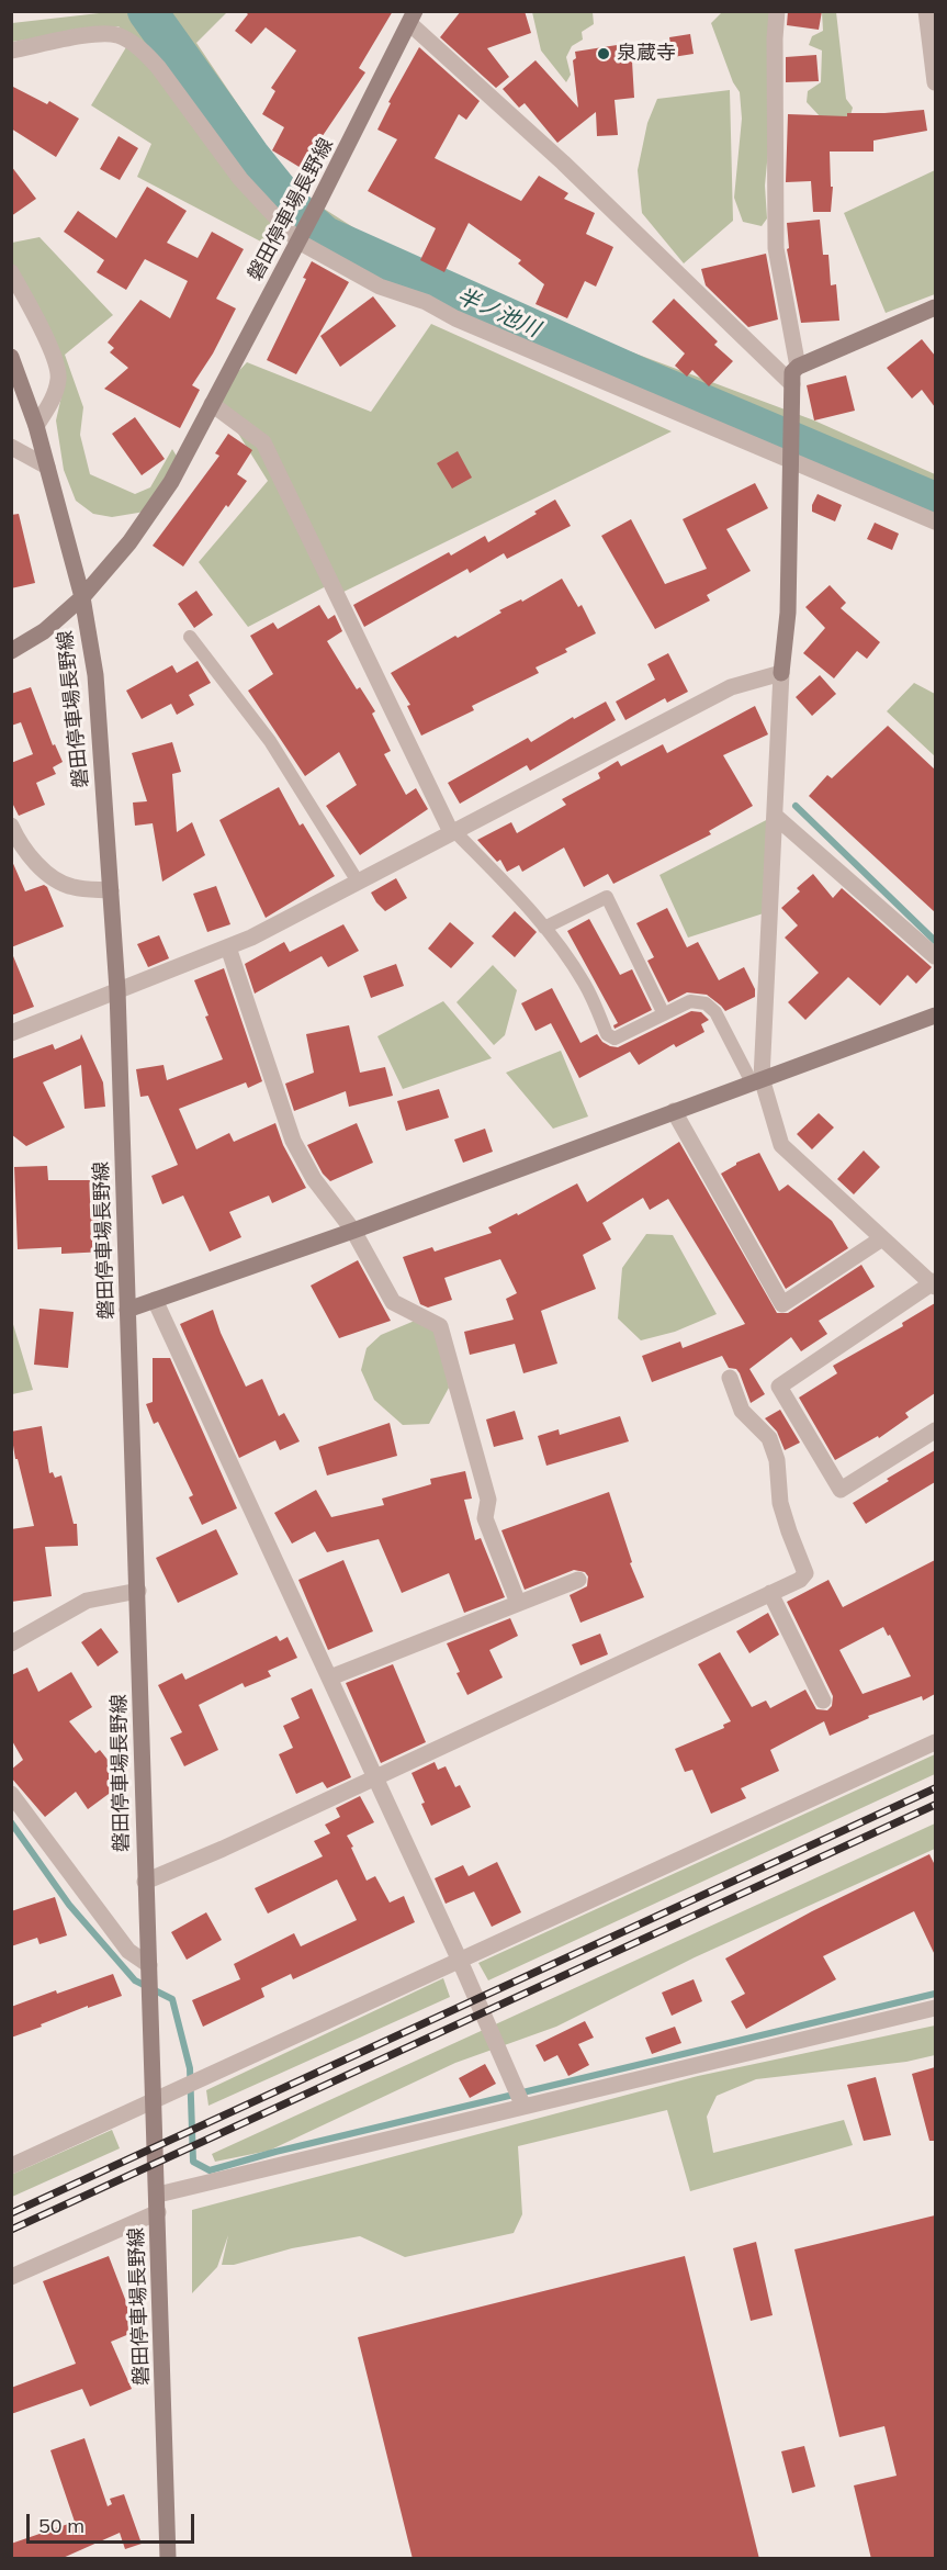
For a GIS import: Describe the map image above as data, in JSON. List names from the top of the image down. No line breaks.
{"streets":{"main road":["磐田停車場長野線"]},"water":["半ノ池川"],"places":["泉蔵寺"],"scale_bar":"50 m"}
